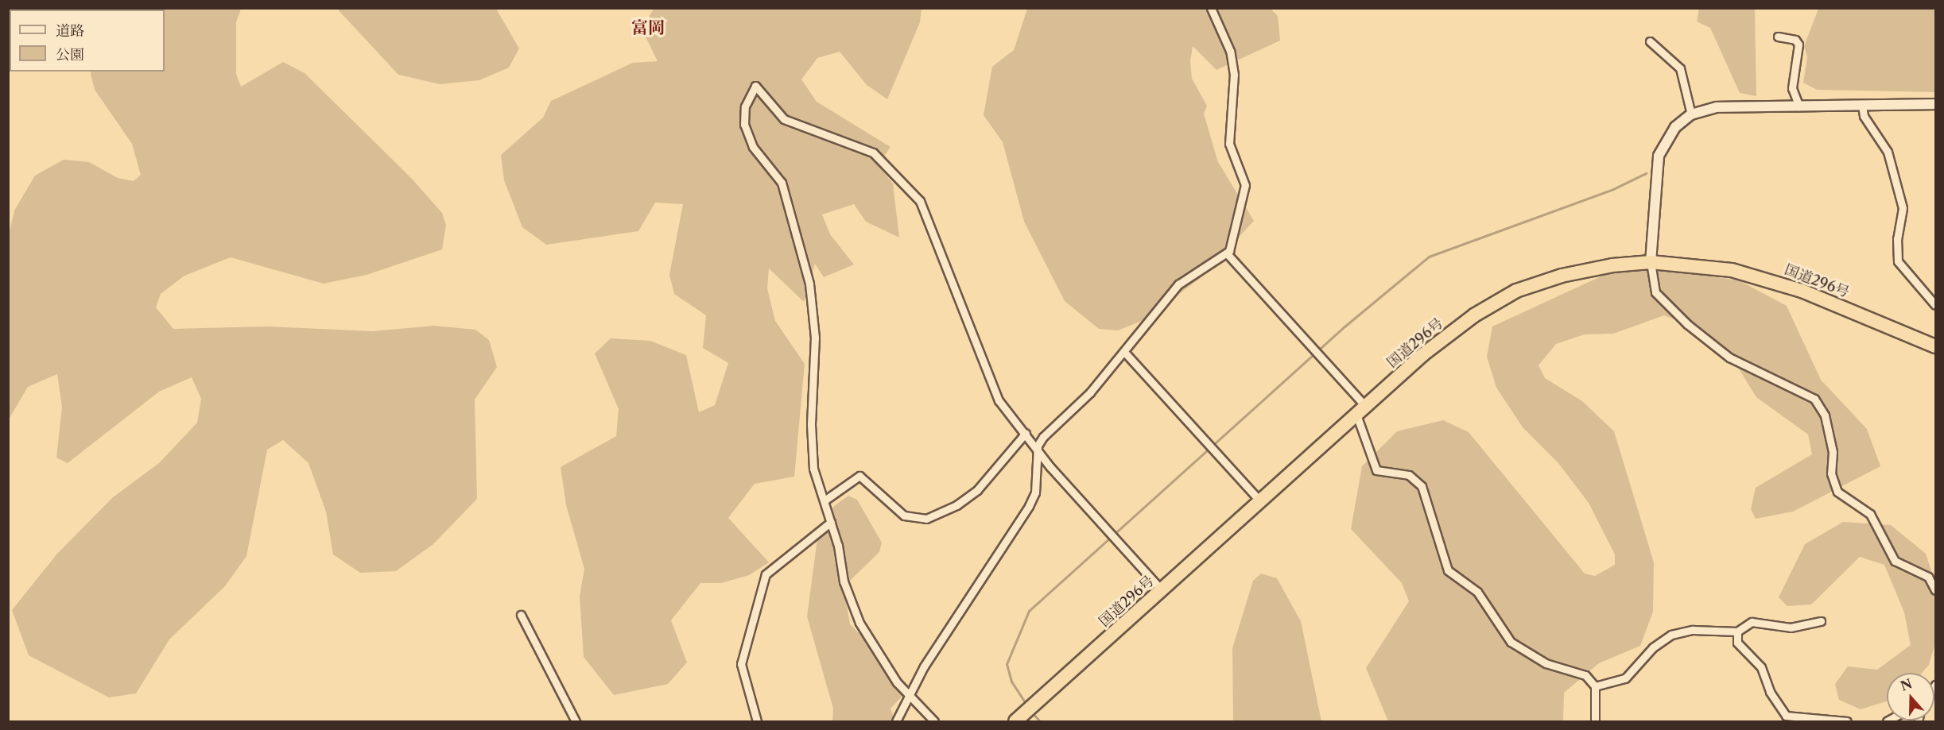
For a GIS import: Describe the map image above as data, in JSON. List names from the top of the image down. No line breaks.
{"streets":{"highway":["国道296号"]},"districts":["富岡"],"legend":["道路","公園"],"north":"top"}
